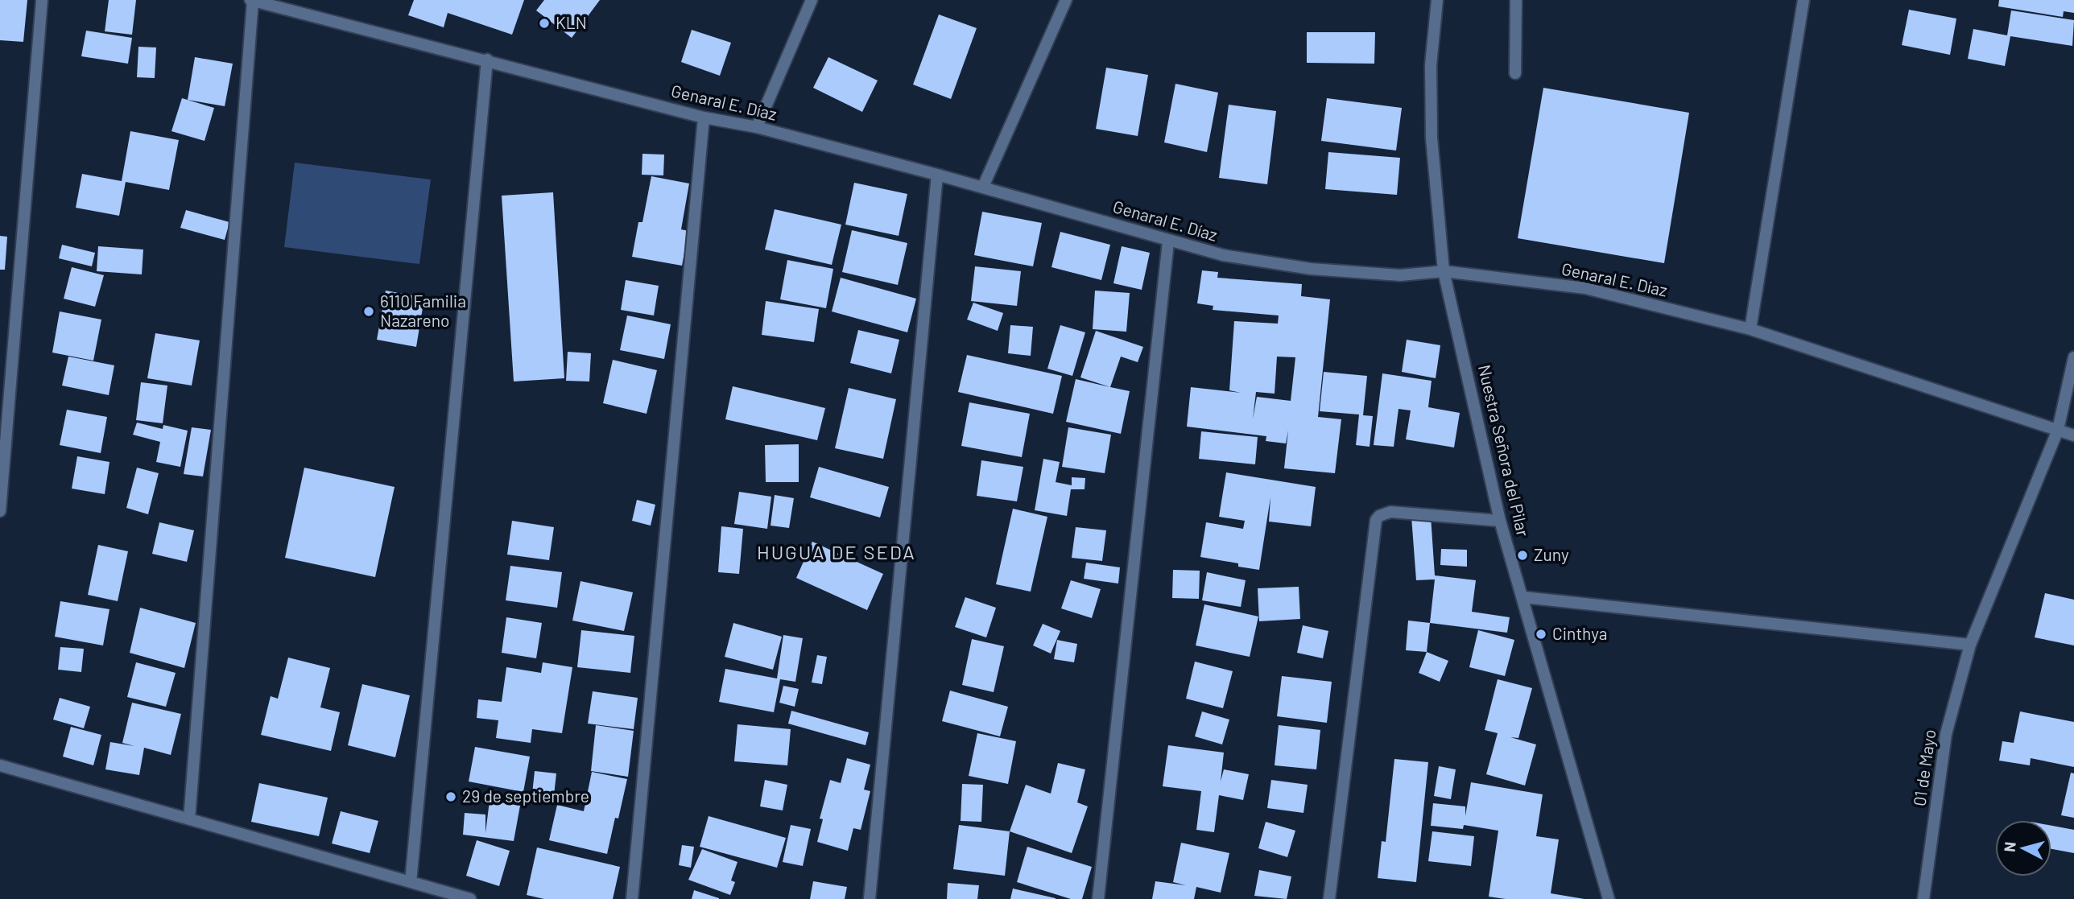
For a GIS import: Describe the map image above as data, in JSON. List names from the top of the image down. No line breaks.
{"streets":{"street":["Genaral E. Díaz","Nuestra Señora del Pilar","01 de Mayo"]},"crossings":[["Genaral E. Díaz","Nuestra Señora del Pilar"],["Genaral E. Díaz","01 de Mayo"]],"districts":["HUGUA DE SEDA"],"places":["KLN","6110 Familia Nazareno","Zuny","Cinthya","29 de septiembre"],"north":"left"}
